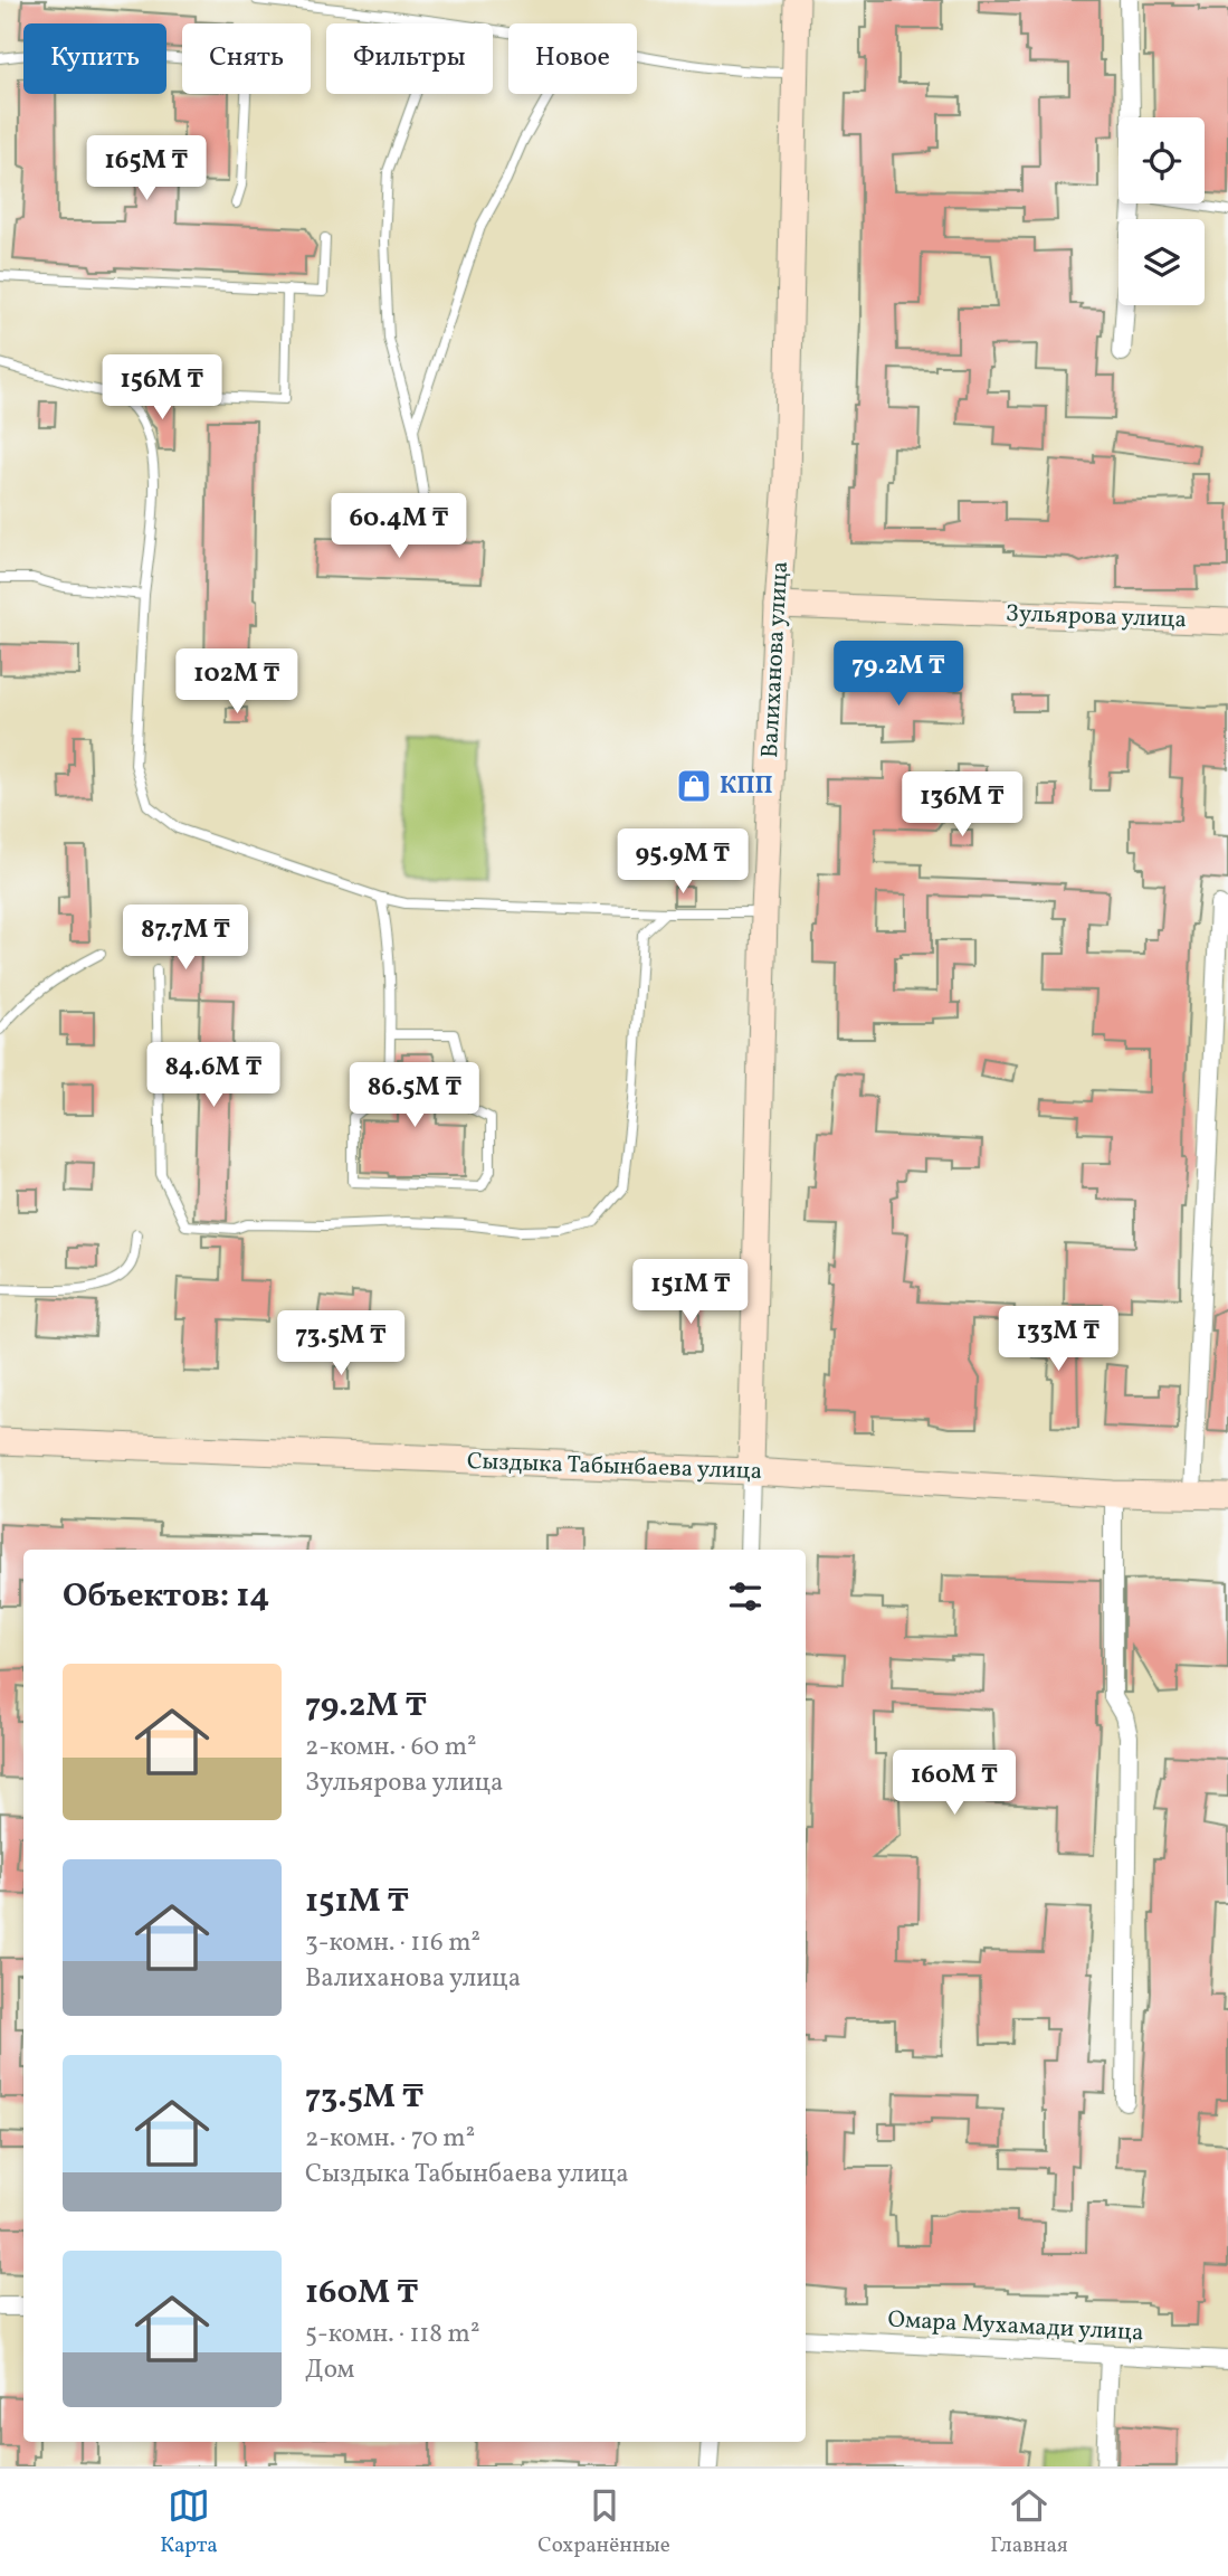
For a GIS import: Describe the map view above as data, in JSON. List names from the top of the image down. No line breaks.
{"streets":{"street":["Зульярова улица","Валиханова улица","Сыздыка Табынбаева улица","Омара Мухамади улица"]},"crossings":[["Зульярова улица","Валиханова улица"],["Валиханова улица","Сыздыка Табынбаева улица"]],"places":{"shop":["КПП"]},"page":{"chip":["Купить","Снять","Фильтры","Новое"],"price":["165M ₸","156M ₸","60.4M ₸","79.2M ₸","102M ₸","136M ₸","95.9M ₸","87.7M ₸","84.6M ₸","86.5M ₸","151M ₸","133M ₸","73.5M ₸","160M ₸"],"heading":"Объектов: 14","list":[{"name":"79.2M ₸","note":"2-комн. · 60 m² · Зульярова улица"},{"name":"151M ₸","note":"3-комн. · 116 m² · Валиханова улица"},{"name":"73.5M ₸","note":"2-комн. · 70 m² · Сыздыка Табынбаева улица"},{"name":"160M ₸","note":"5-комн. · 118 m² · Дом"}],"tabs":["Карта","Сохранённые","Главная"]}}
